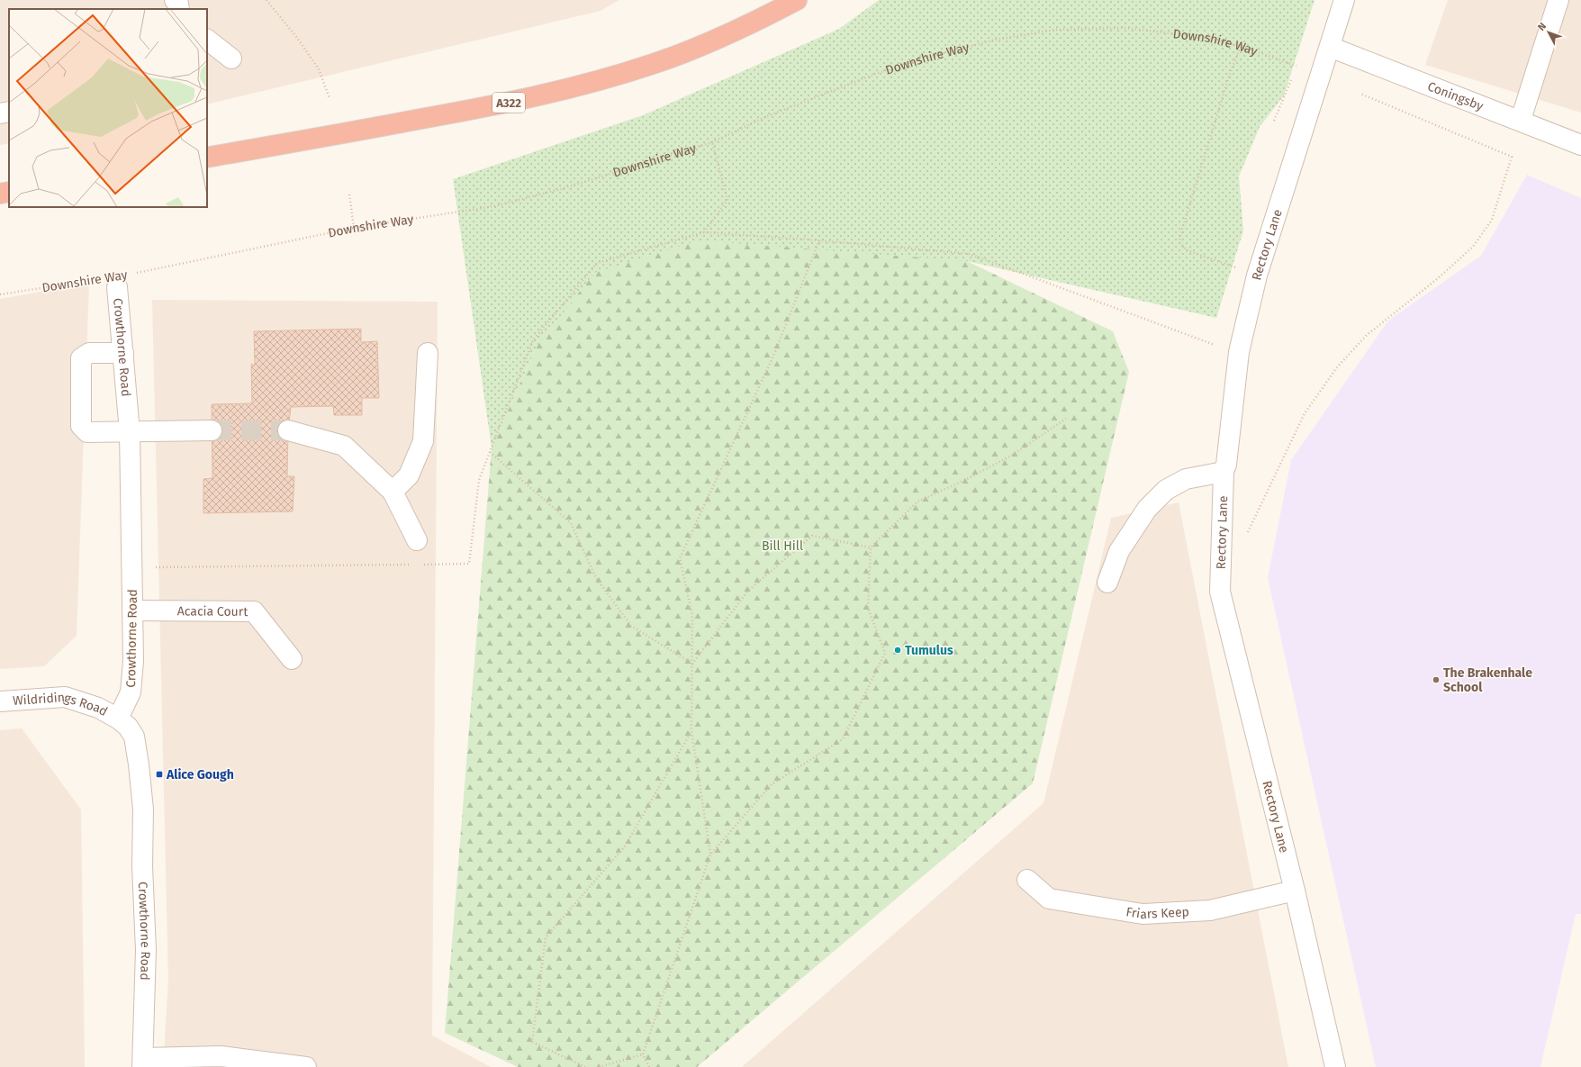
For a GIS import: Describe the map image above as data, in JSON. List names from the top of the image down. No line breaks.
{"streets":{"highway":["A322"],"street":["Coningsby","Rectory Lane","Crowthorne Road","Acacia Court","Wildridings Road","Friars Keep"],"path":["Downshire Way"]},"crossings":[["Downshire Way","Crowthorne Road"],["Coningsby","Rectory Lane"],["Rectory Lane","Friars Keep"],["Crowthorne Road","Acacia Court"],["Crowthorne Road","Wildridings Road"]],"parks":["Bill Hill"],"places":{"other":["Tumulus","The Brakenhale School"],"transit":["Alice Gough"]},"north":"top left"}
